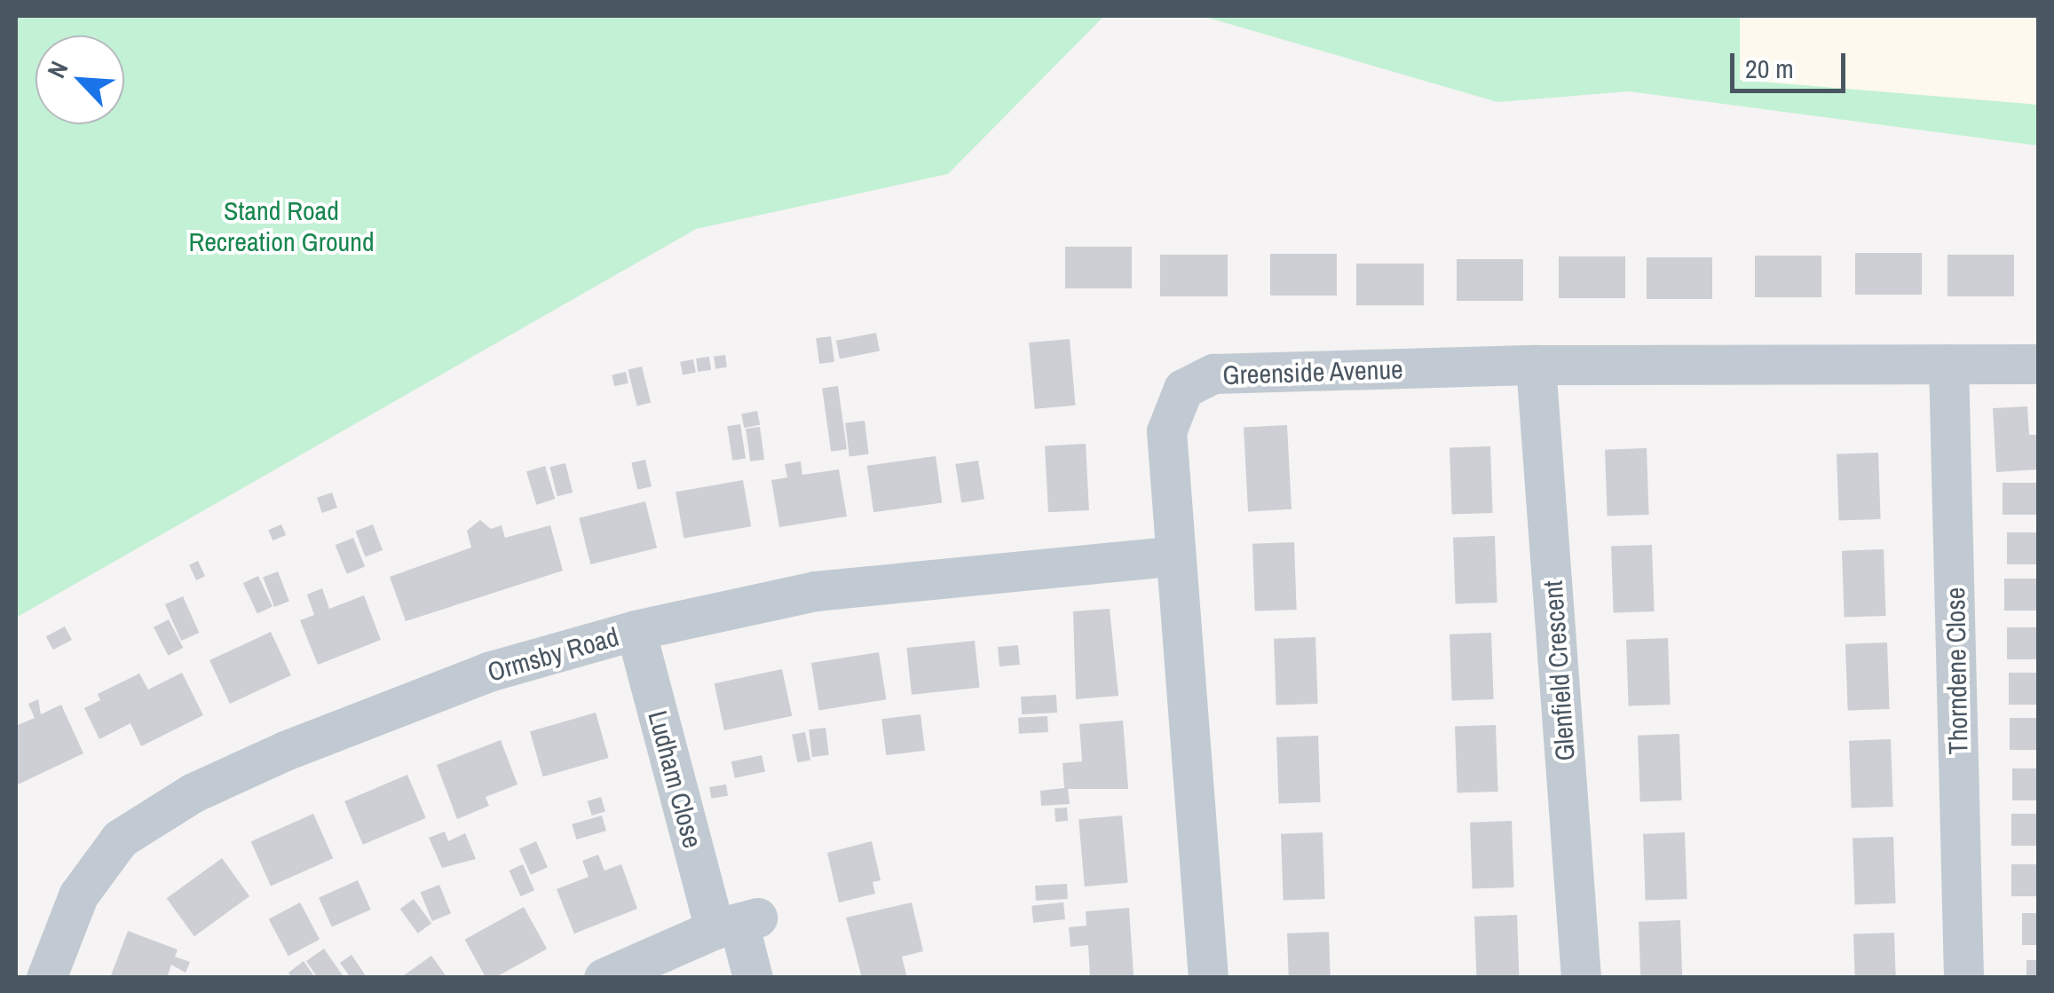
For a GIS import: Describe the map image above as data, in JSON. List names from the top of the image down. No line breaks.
{"streets":{"street":["Greenside Avenue","Ormsby Road","Glenfield Crescent","Thorndene Close","Ludham Close"]},"crossings":[["Greenside Avenue","Ormsby Road"],["Greenside Avenue","Glenfield Crescent"],["Greenside Avenue","Thorndene Close"],["Ormsby Road","Ludham Close"]],"parks":["Stand Road Recreation Ground"],"scale_bar":"20 m","north":"top left"}
